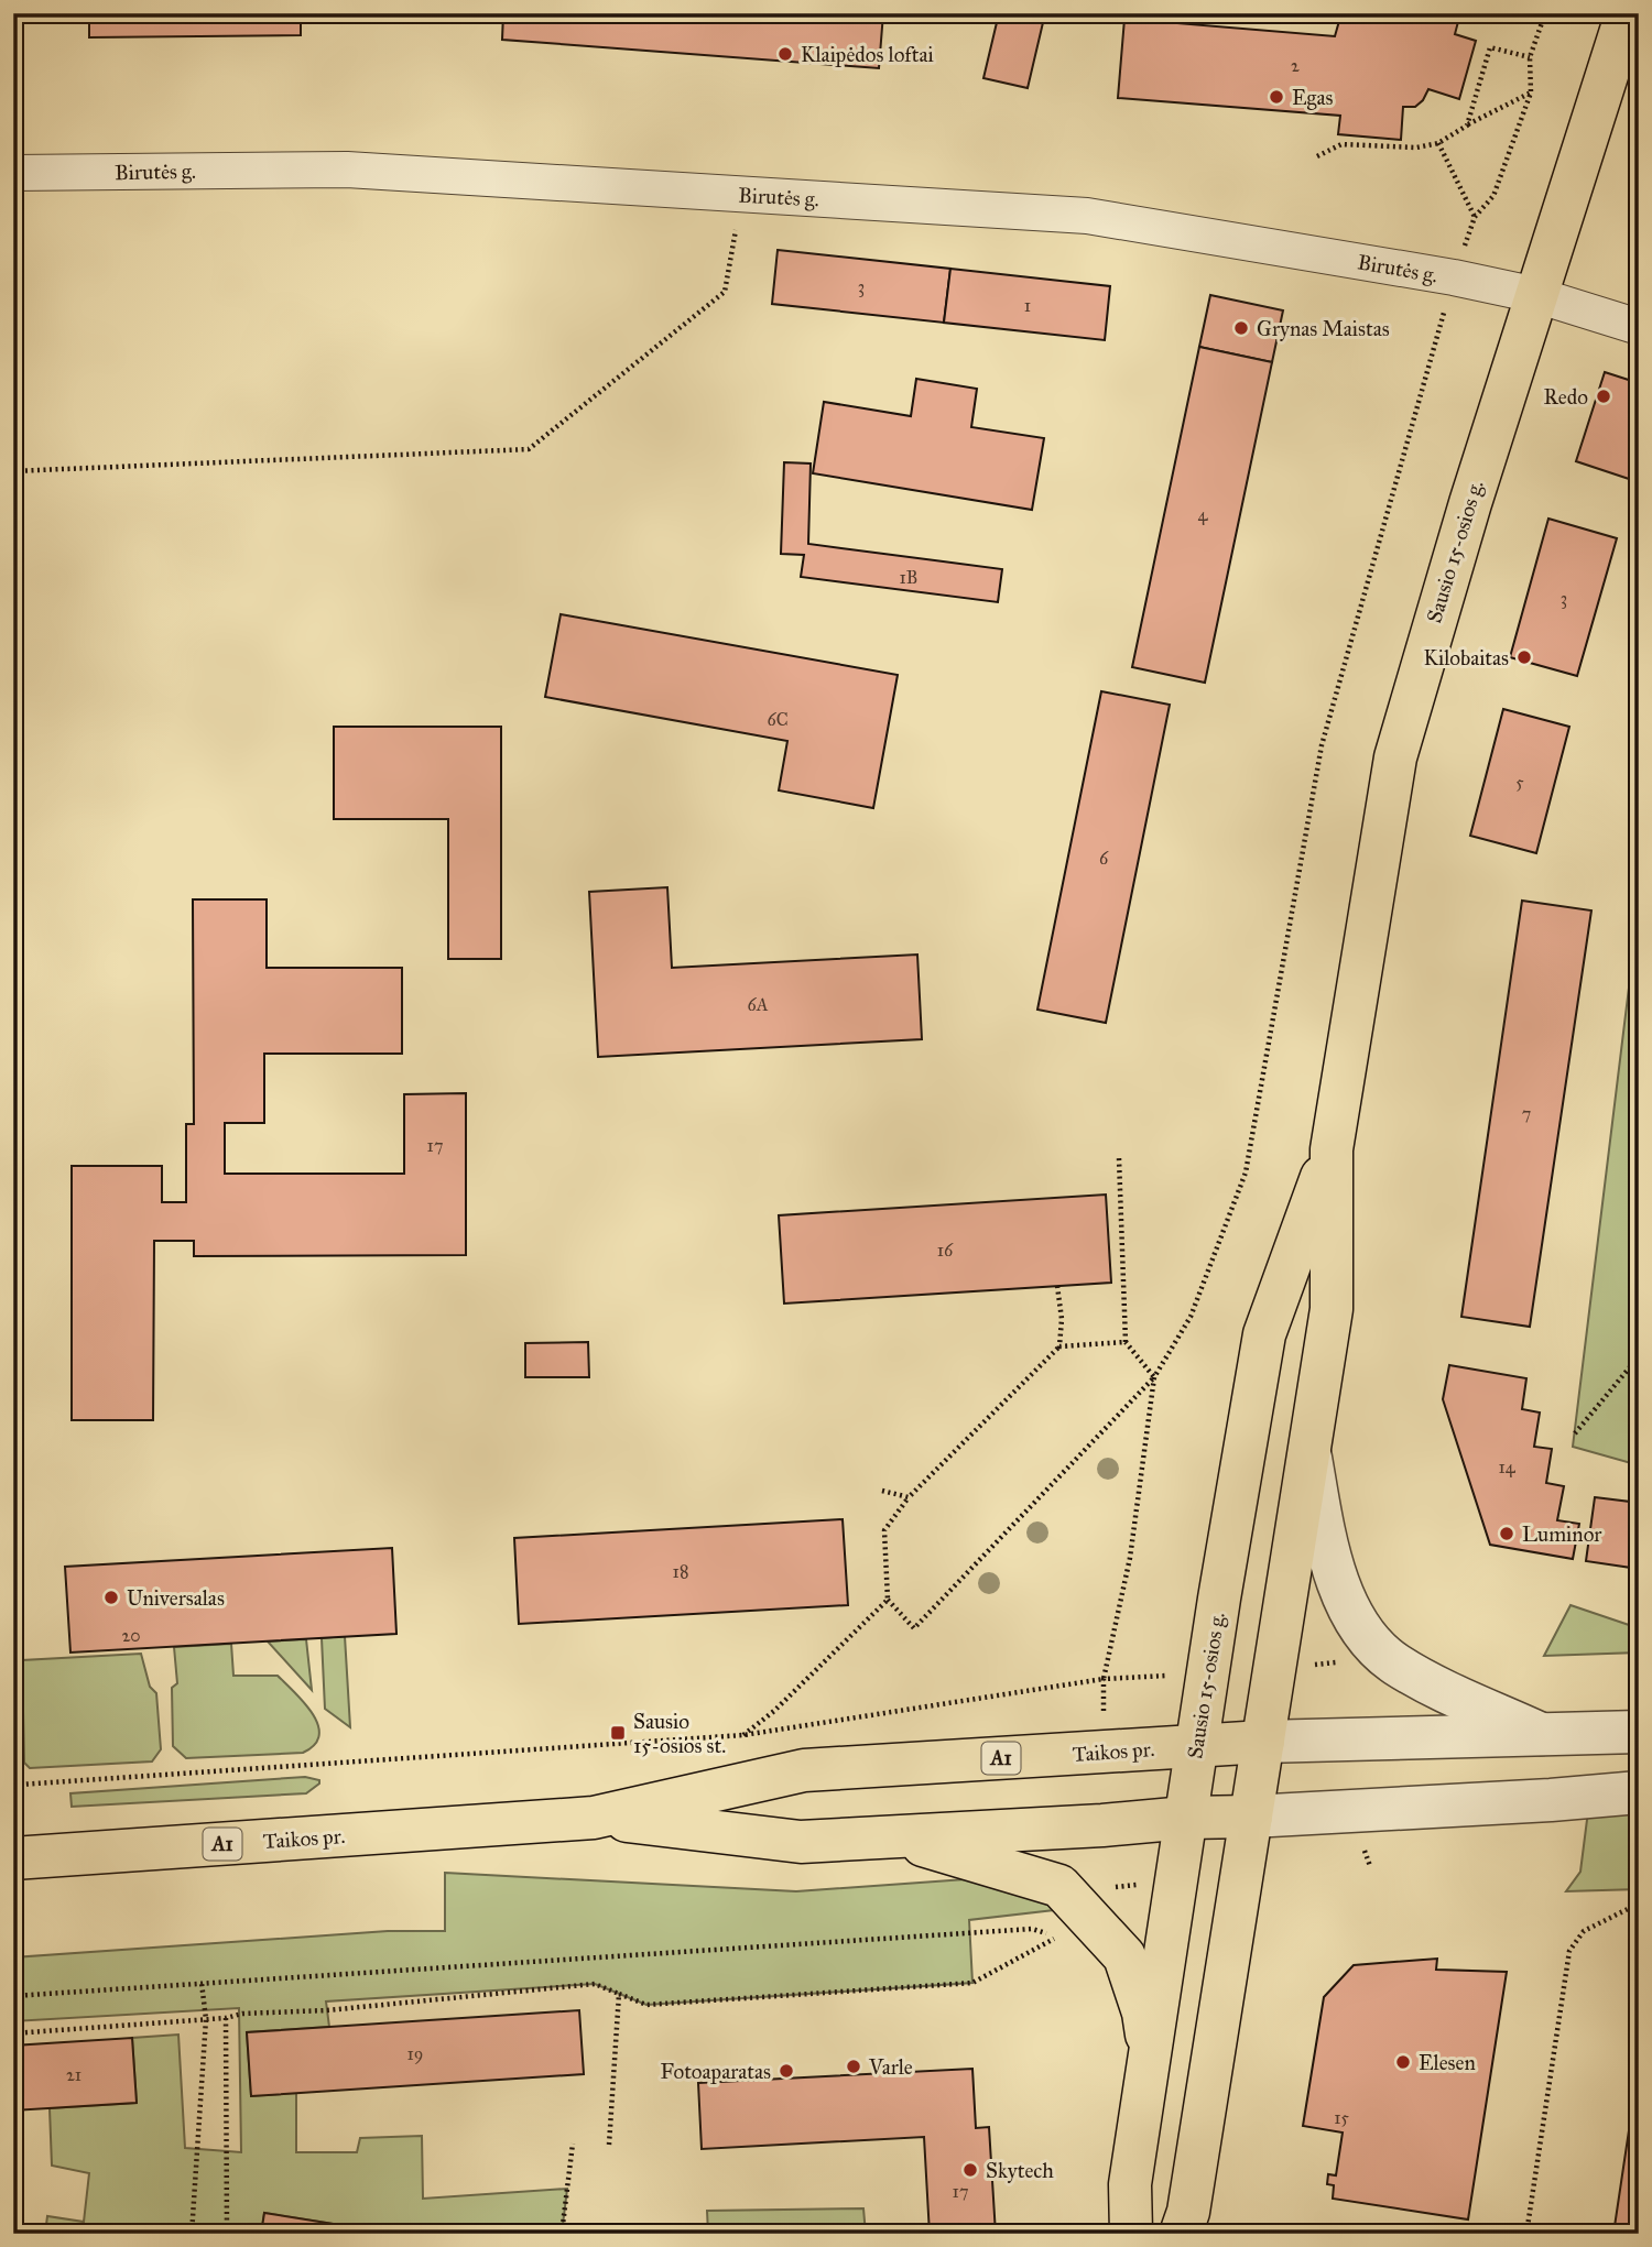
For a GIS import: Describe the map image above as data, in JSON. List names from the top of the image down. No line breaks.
{"streets":{"main road":["Sausio 15-osios g.","Taikos pr.","A1"],"street":["Birutės g."]},"crossings":[["Birutės g.","Sausio 15-osios g."],["Sausio 15-osios g.","Taikos pr."]],"places":{"other":["Klaipėdos loftai","Egas","Grynas Maistas","Redo","Kilobaitas","Luminor","Universalas","Elesen","Varle","Fotoaparatas","Skytech"],"transit":["Sausio 15-osios st."]},"house_numbers":["2","3","1","4","1B","3","6C","5","6","6A","7","17","16","14","18","20","19","21","15","17"]}
